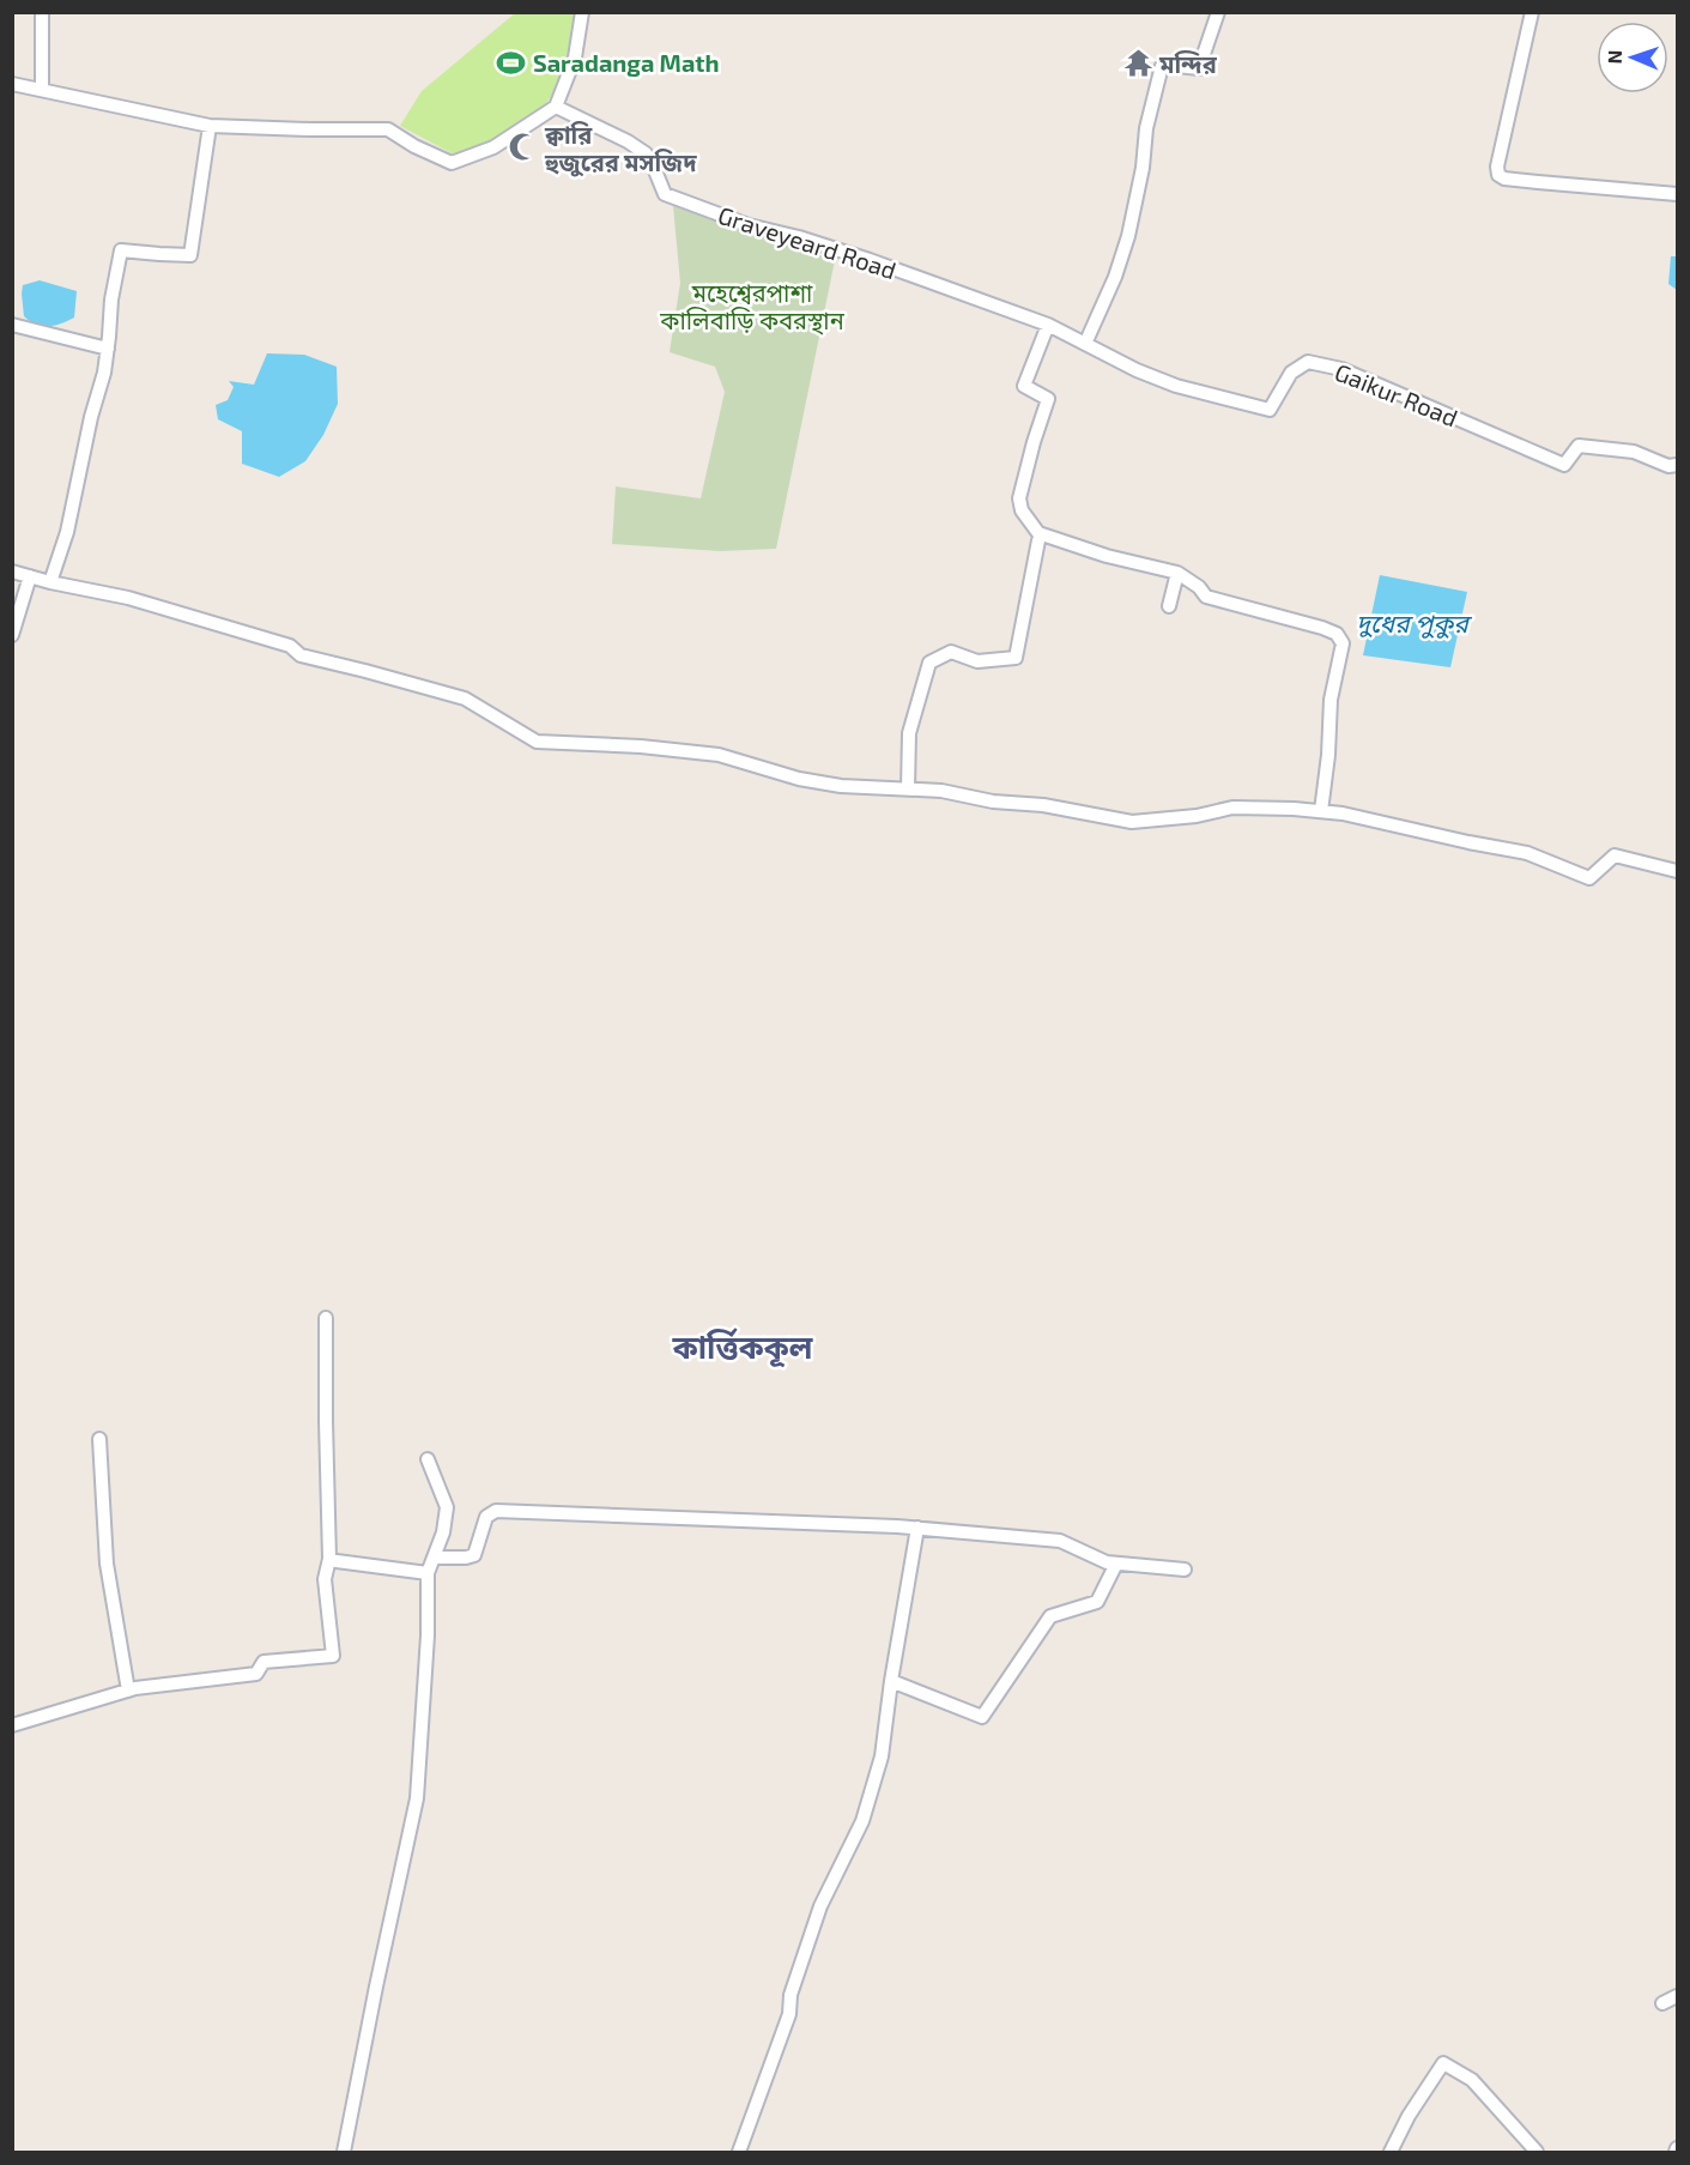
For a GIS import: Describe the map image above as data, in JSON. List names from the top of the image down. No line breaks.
{"streets":{"street":["Graveyeard Road","Gaikur Road"]},"crossings":[["Graveyeard Road","Gaikur Road"]],"districts":["কার্ত্তিককূল"],"water":["দুধের পুকুর"],"parks":["মহেশ্বেরপাশা কালিবাড়ি কবরস্থান"],"places":{"sports":["Saradanga Math"],"temple":["মন্দির"],"mosque":["ক্বারি হুজুরের মসজিদ"]},"north":"left"}
